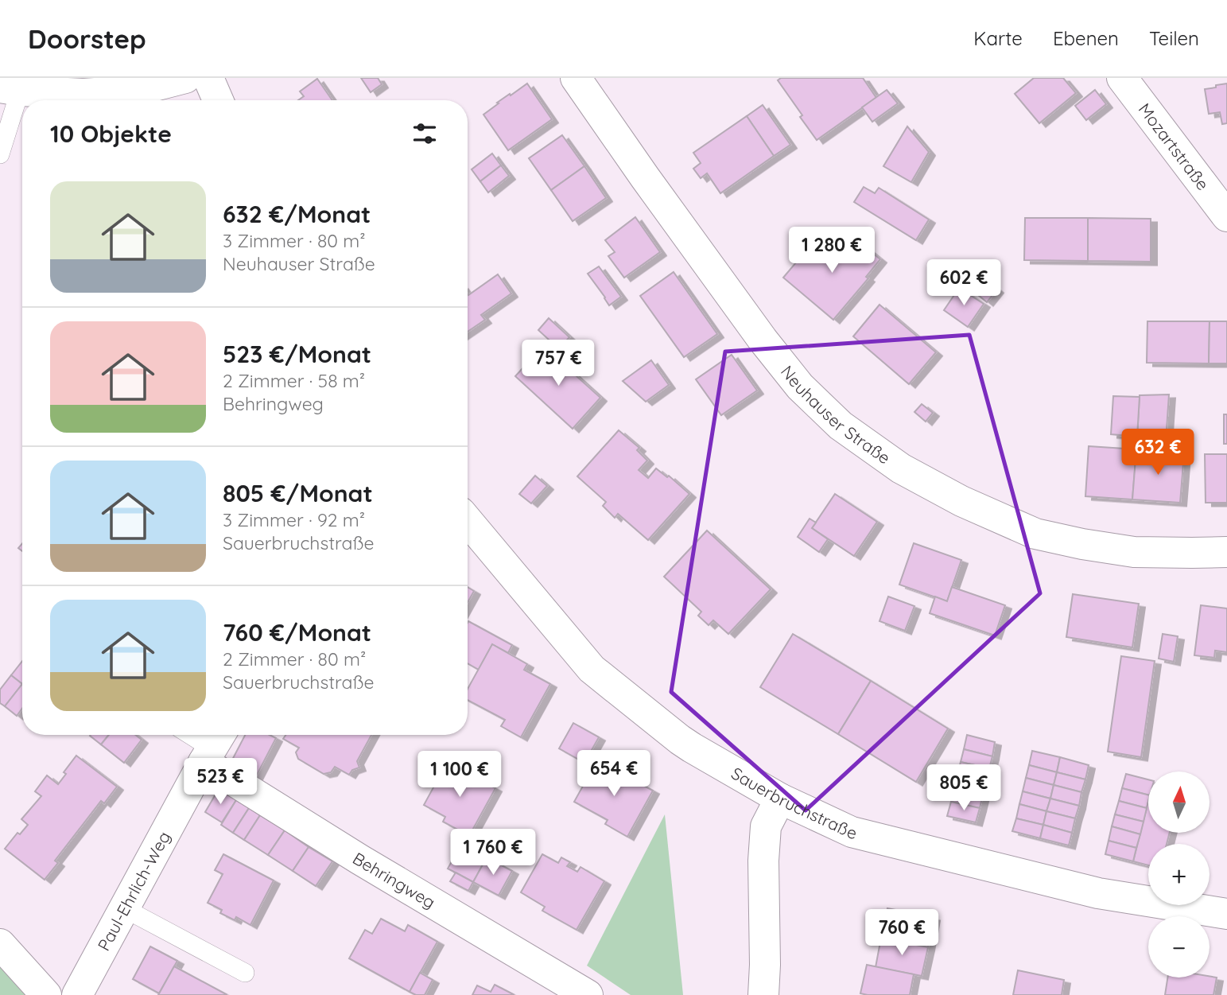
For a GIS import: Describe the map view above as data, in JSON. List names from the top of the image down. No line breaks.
{"streets":{"street":["Mozartstraße","Neuhauser Straße","Sauerbruchstraße","Behringweg","Paul-Ehrlich-Weg"]},"crossings":[["Behringweg","Paul-Ehrlich-Weg"]],"north":"top","page":{"header":"Doorstep","nav":["Karte","Ebenen","Teilen"],"heading":"10 Objekte","list":[{"name":"632 €/Monat","note":"3 Zimmer · 80 m² · Neuhauser Straße"},{"name":"523 €/Monat","note":"2 Zimmer · 58 m² · Behringweg"},{"name":"805 €/Monat","note":"3 Zimmer · 92 m² · Sauerbruchstraße"},{"name":"760 €/Monat","note":"2 Zimmer · 80 m² · Sauerbruchstraße"}],"price":["1 280 €","602 €","757 €","632 €","654 €","1 100 €","523 €","805 €","1 760 €","760 €"],"map_buttons":["+","−"]}}
